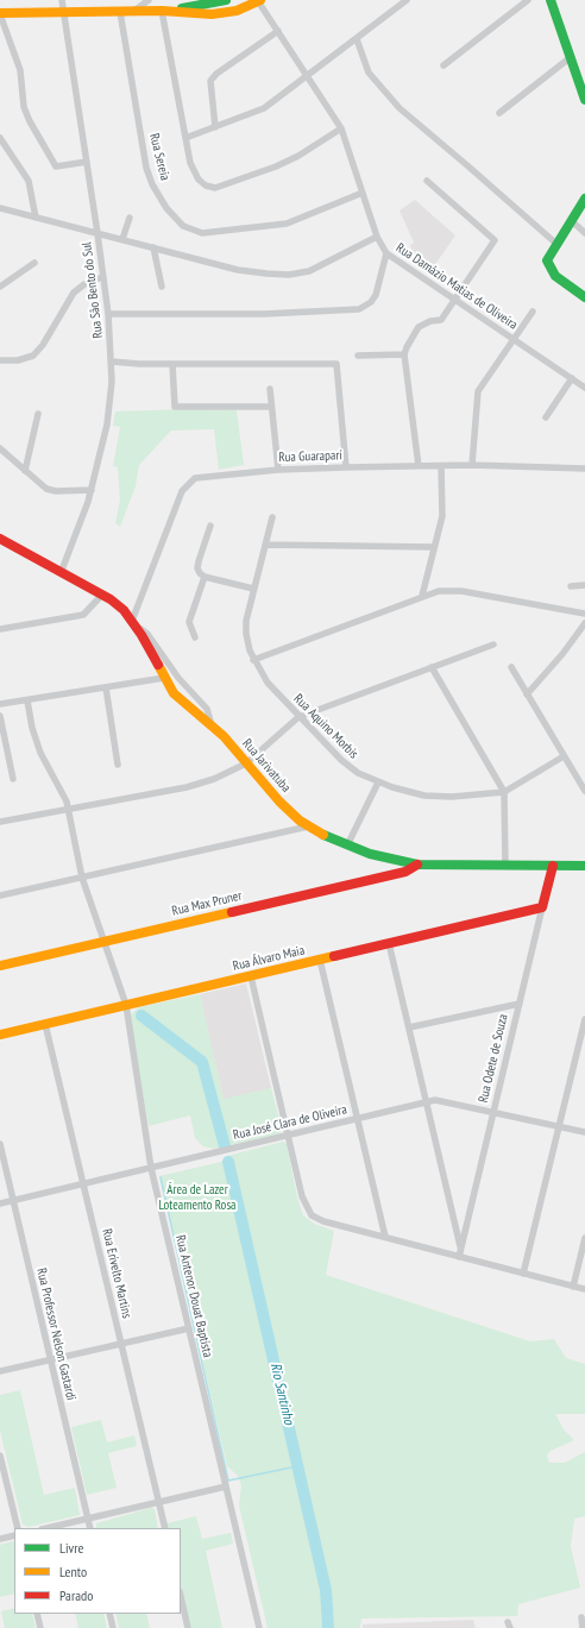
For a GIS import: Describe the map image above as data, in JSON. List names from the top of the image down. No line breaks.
{"streets":{"street":["Rua Sereia","Rua Damázio Matias de Oliveira","Rua São Bento do Sul","Rua Guarapari","Rua Aquino Morbis","Rua Jarivatuba","Rua Max Pruner","Rua Álvaro Maia","Rua Odete de Souza","Rua José Clara de Oliveira","Rua Erivelto Martins","Rua Antenor Douat Baptista","Rua Professor Nelson Gastardi"]},"crossings":[["Rua Sereia","Rua Damázio Matias de Oliveira"],["Rua São Bento do Sul","Rua Jarivatuba"],["Rua Guarapari","Rua Jarivatuba"],["Rua Jarivatuba","Rua Max Pruner"],["Rua Jarivatuba","Rua Odete de Souza"],["Rua Max Pruner","Rua Antenor Douat Baptista"],["Rua Álvaro Maia","Rua Odete de Souza"],["Rua Álvaro Maia","Rua Erivelto Martins"],["Rua Álvaro Maia","Rua Antenor Douat Baptista"],["Rua Odete de Souza","Rua José Clara de Oliveira"],["Rua José Clara de Oliveira","Rua Erivelto Martins"],["Rua José Clara de Oliveira","Rua Antenor Douat Baptista"],["Rua José Clara de Oliveira","Rua Professor Nelson Gastardi"]],"water":["Rio Santinho"],"parks":["Área de Lazer Loteamento Rosa"],"legend":["Livre","Lento","Parado"]}
